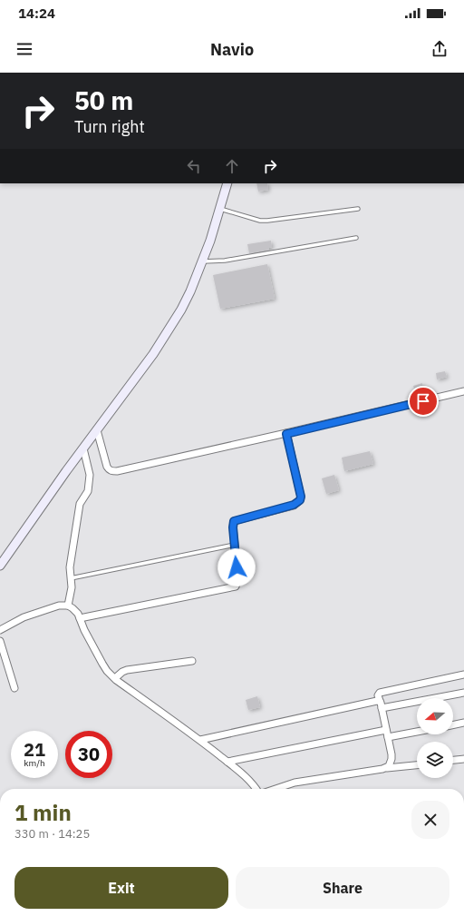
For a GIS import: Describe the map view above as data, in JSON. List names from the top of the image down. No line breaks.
{"north":"left","page":{"status":"14:24","header":"Navio","turn":["50 m","Turn right"],"speed":"21 km/h","limit":"30","heading":["1 min","330 m · 14:25"],"buttons":["Exit","Share"]}}
